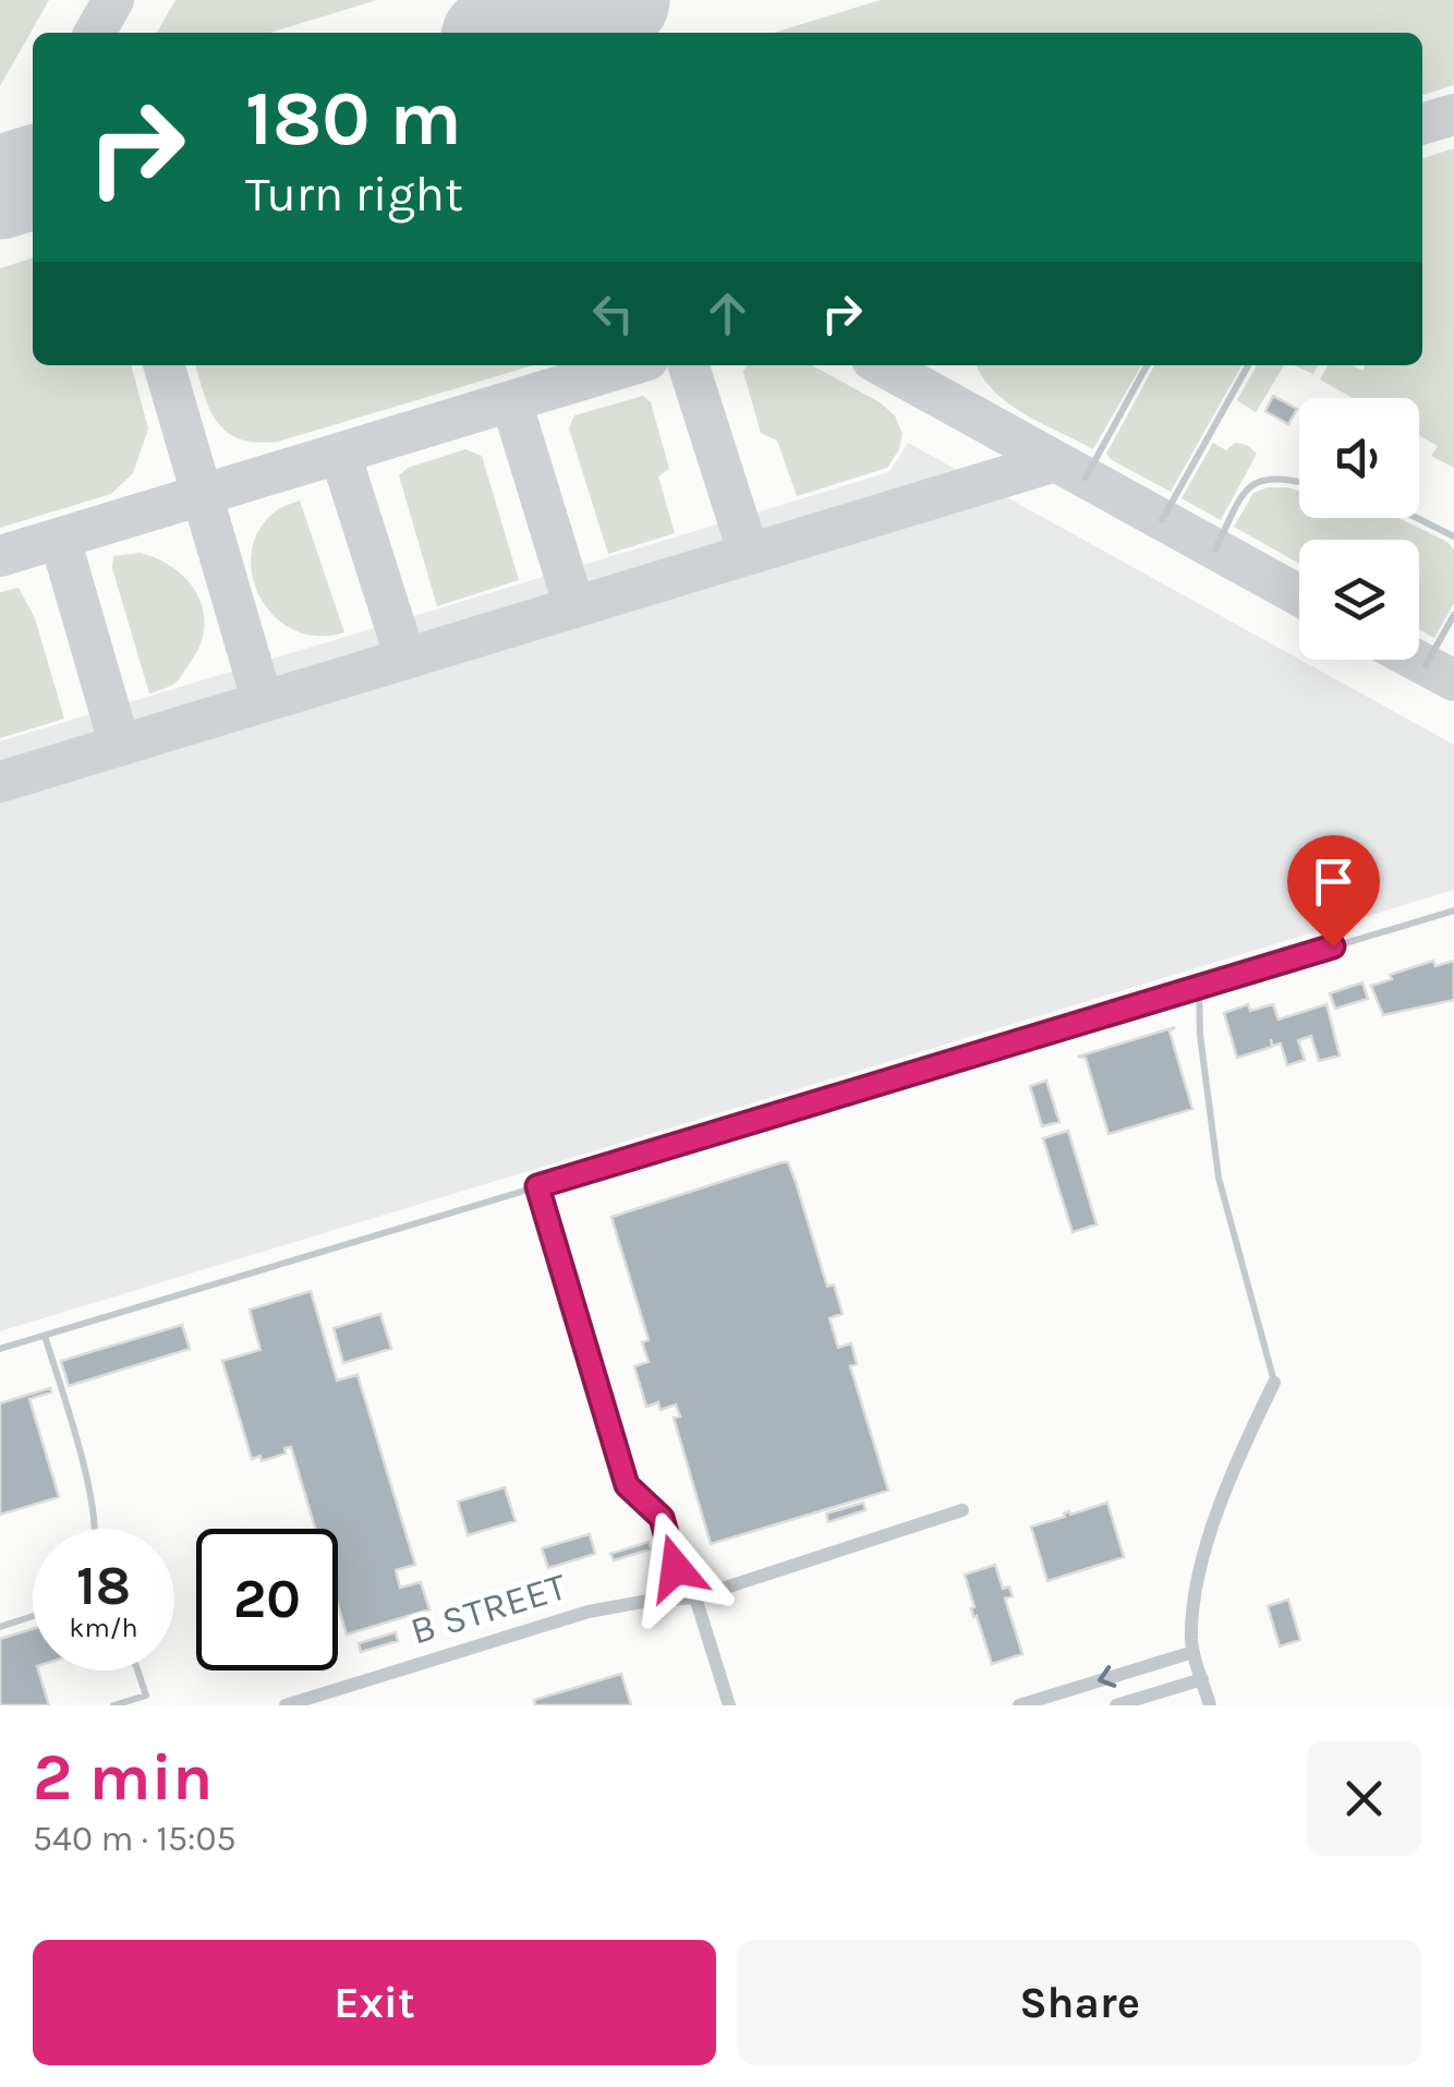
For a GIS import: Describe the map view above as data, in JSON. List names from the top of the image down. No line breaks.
{"streets":{"street":["B STREET"]},"page":{"turn":["180 m","Turn right"],"speed":"18 km/h","limit":"20","heading":["2 min","540 m · 15:05"],"buttons":["Exit","Share"]}}
